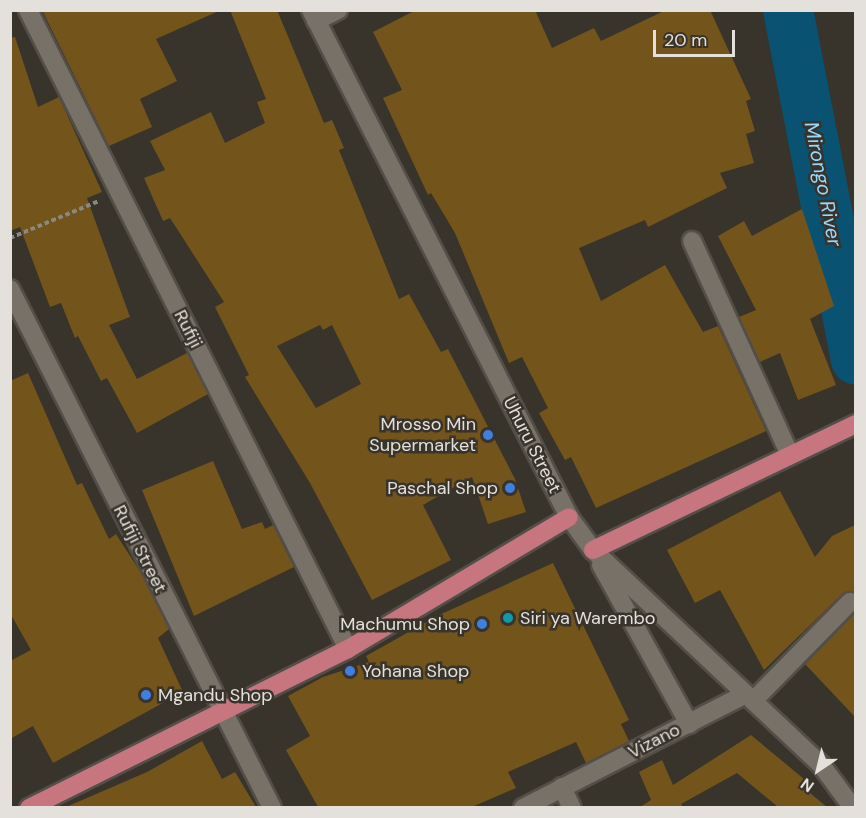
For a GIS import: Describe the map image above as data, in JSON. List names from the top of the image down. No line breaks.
{"streets":{"street":["Rufiji","Uhuru Street","Rufiji Street","Vizano"]},"crossings":[["Uhuru Street","Vizano"]],"water":["Mirongo River"],"places":["Mrosso Min Supermarket","Paschal Shop","Siri ya Warembo","Machumu Shop","Yohana Shop","Mgandu Shop"],"scale_bar":"20 m","north":"bottom left"}
